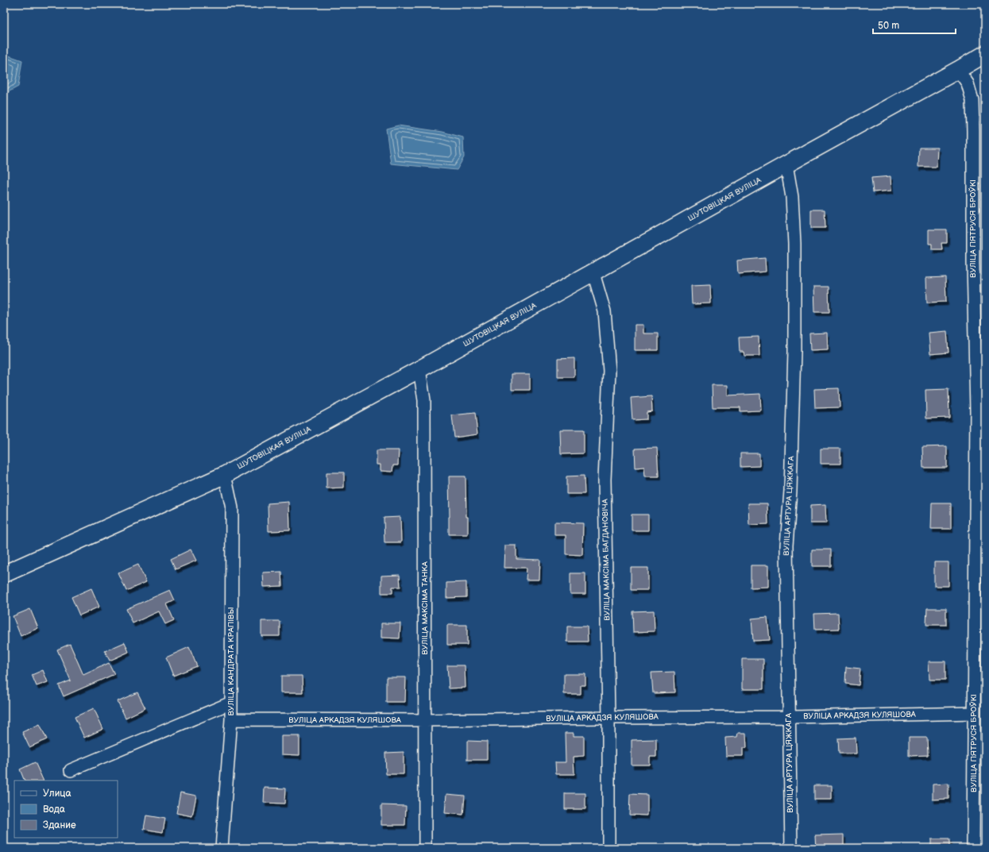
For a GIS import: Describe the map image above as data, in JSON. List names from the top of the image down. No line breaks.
{"streets":{"main road":["ШУТОВІЦКАЯ ВУЛІЦА"],"street":["ВУЛІЦА ПЯТРУСЯ БРОЎКІ","ВУЛІЦА АРТУРА ЦЯЖКАГА","ВУЛІЦА МАКСІМА БАГДАНОВІЧА","ВУЛІЦА МАКСІМА ТАНКА","ВУЛІЦА КАНДРАТА КРАПІВЫ","ВУЛІЦА АРКАДЗЯ КУЛЯШОВА"]},"crossings":[["ШУТОВІЦКАЯ ВУЛІЦА","ВУЛІЦА ПЯТРУСЯ БРОЎКІ"],["ШУТОВІЦКАЯ ВУЛІЦА","ВУЛІЦА АРТУРА ЦЯЖКАГА"],["ШУТОВІЦКАЯ ВУЛІЦА","ВУЛІЦА МАКСІМА БАГДАНОВІЧА"],["ШУТОВІЦКАЯ ВУЛІЦА","ВУЛІЦА МАКСІМА ТАНКА"],["ШУТОВІЦКАЯ ВУЛІЦА","ВУЛІЦА КАНДРАТА КРАПІВЫ"],["ВУЛІЦА ПЯТРУСЯ БРОЎКІ","ВУЛІЦА АРКАДЗЯ КУЛЯШОВА"],["ВУЛІЦА АРТУРА ЦЯЖКАГА","ВУЛІЦА АРКАДЗЯ КУЛЯШОВА"],["ВУЛІЦА МАКСІМА БАГДАНОВІЧА","ВУЛІЦА АРКАДЗЯ КУЛЯШОВА"],["ВУЛІЦА МАКСІМА ТАНКА","ВУЛІЦА АРКАДЗЯ КУЛЯШОВА"],["ВУЛІЦА КАНДРАТА КРАПІВЫ","ВУЛІЦА АРКАДЗЯ КУЛЯШОВА"]],"legend":["Улица","Вода","Здание"],"scale_bar":"50 m"}
